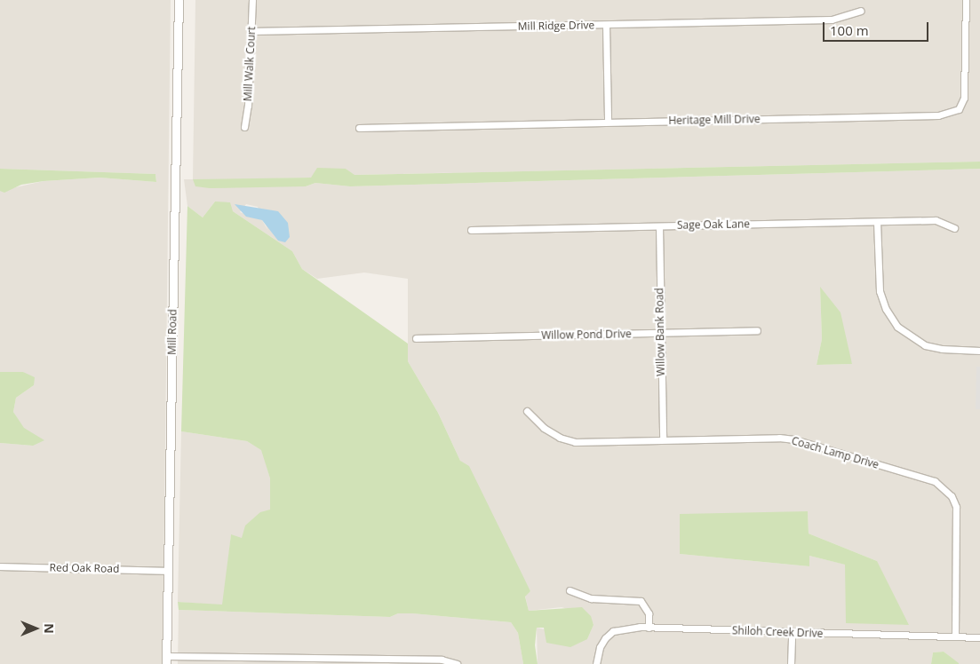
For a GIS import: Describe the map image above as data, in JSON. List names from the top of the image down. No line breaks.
{"streets":{"street":["Mill Ridge Drive","Mill Walk Court","Heritage Mill Drive","Sage Oak Lane","Mill Road","Willow Bank Road","Willow Pond Drive","Coach Lamp Drive","Red Oak Road","Shiloh Creek Drive"]},"crossings":[["Mill Ridge Drive","Mill Walk Court"],["Sage Oak Lane","Willow Bank Road"],["Mill Road","Red Oak Road"],["Willow Bank Road","Willow Pond Drive"],["Willow Bank Road","Coach Lamp Drive"],["Coach Lamp Drive","Shiloh Creek Drive"]],"scale_bar":"100 m","north":"right"}
